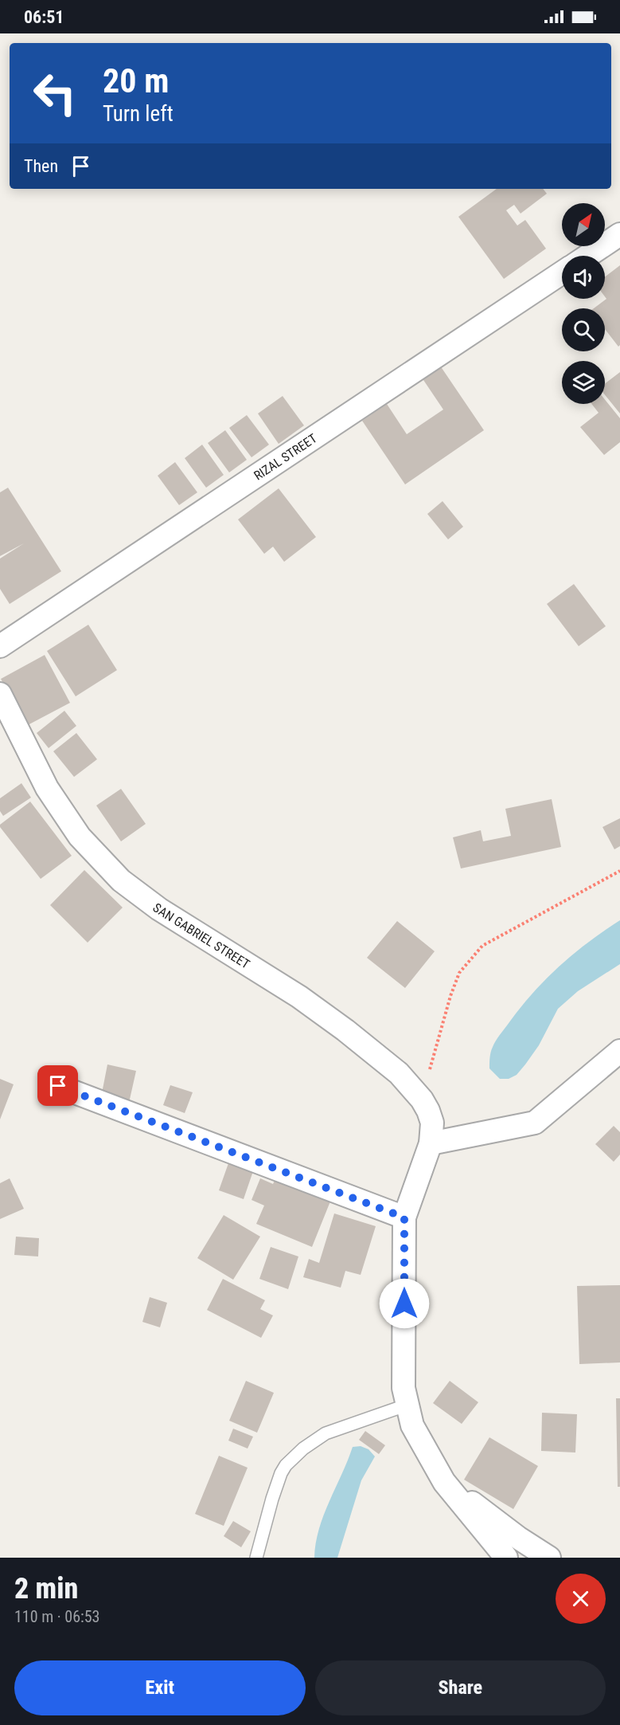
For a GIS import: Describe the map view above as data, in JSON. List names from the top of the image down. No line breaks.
{"streets":{"street":["RIZAL STREET","SAN GABRIEL STREET"]},"north":"top right","page":{"status":"06:51","turn":["20 m","Turn left"],"then":"Then","heading":["2 min","110 m · 06:53"],"buttons":["Exit","Share"]}}
